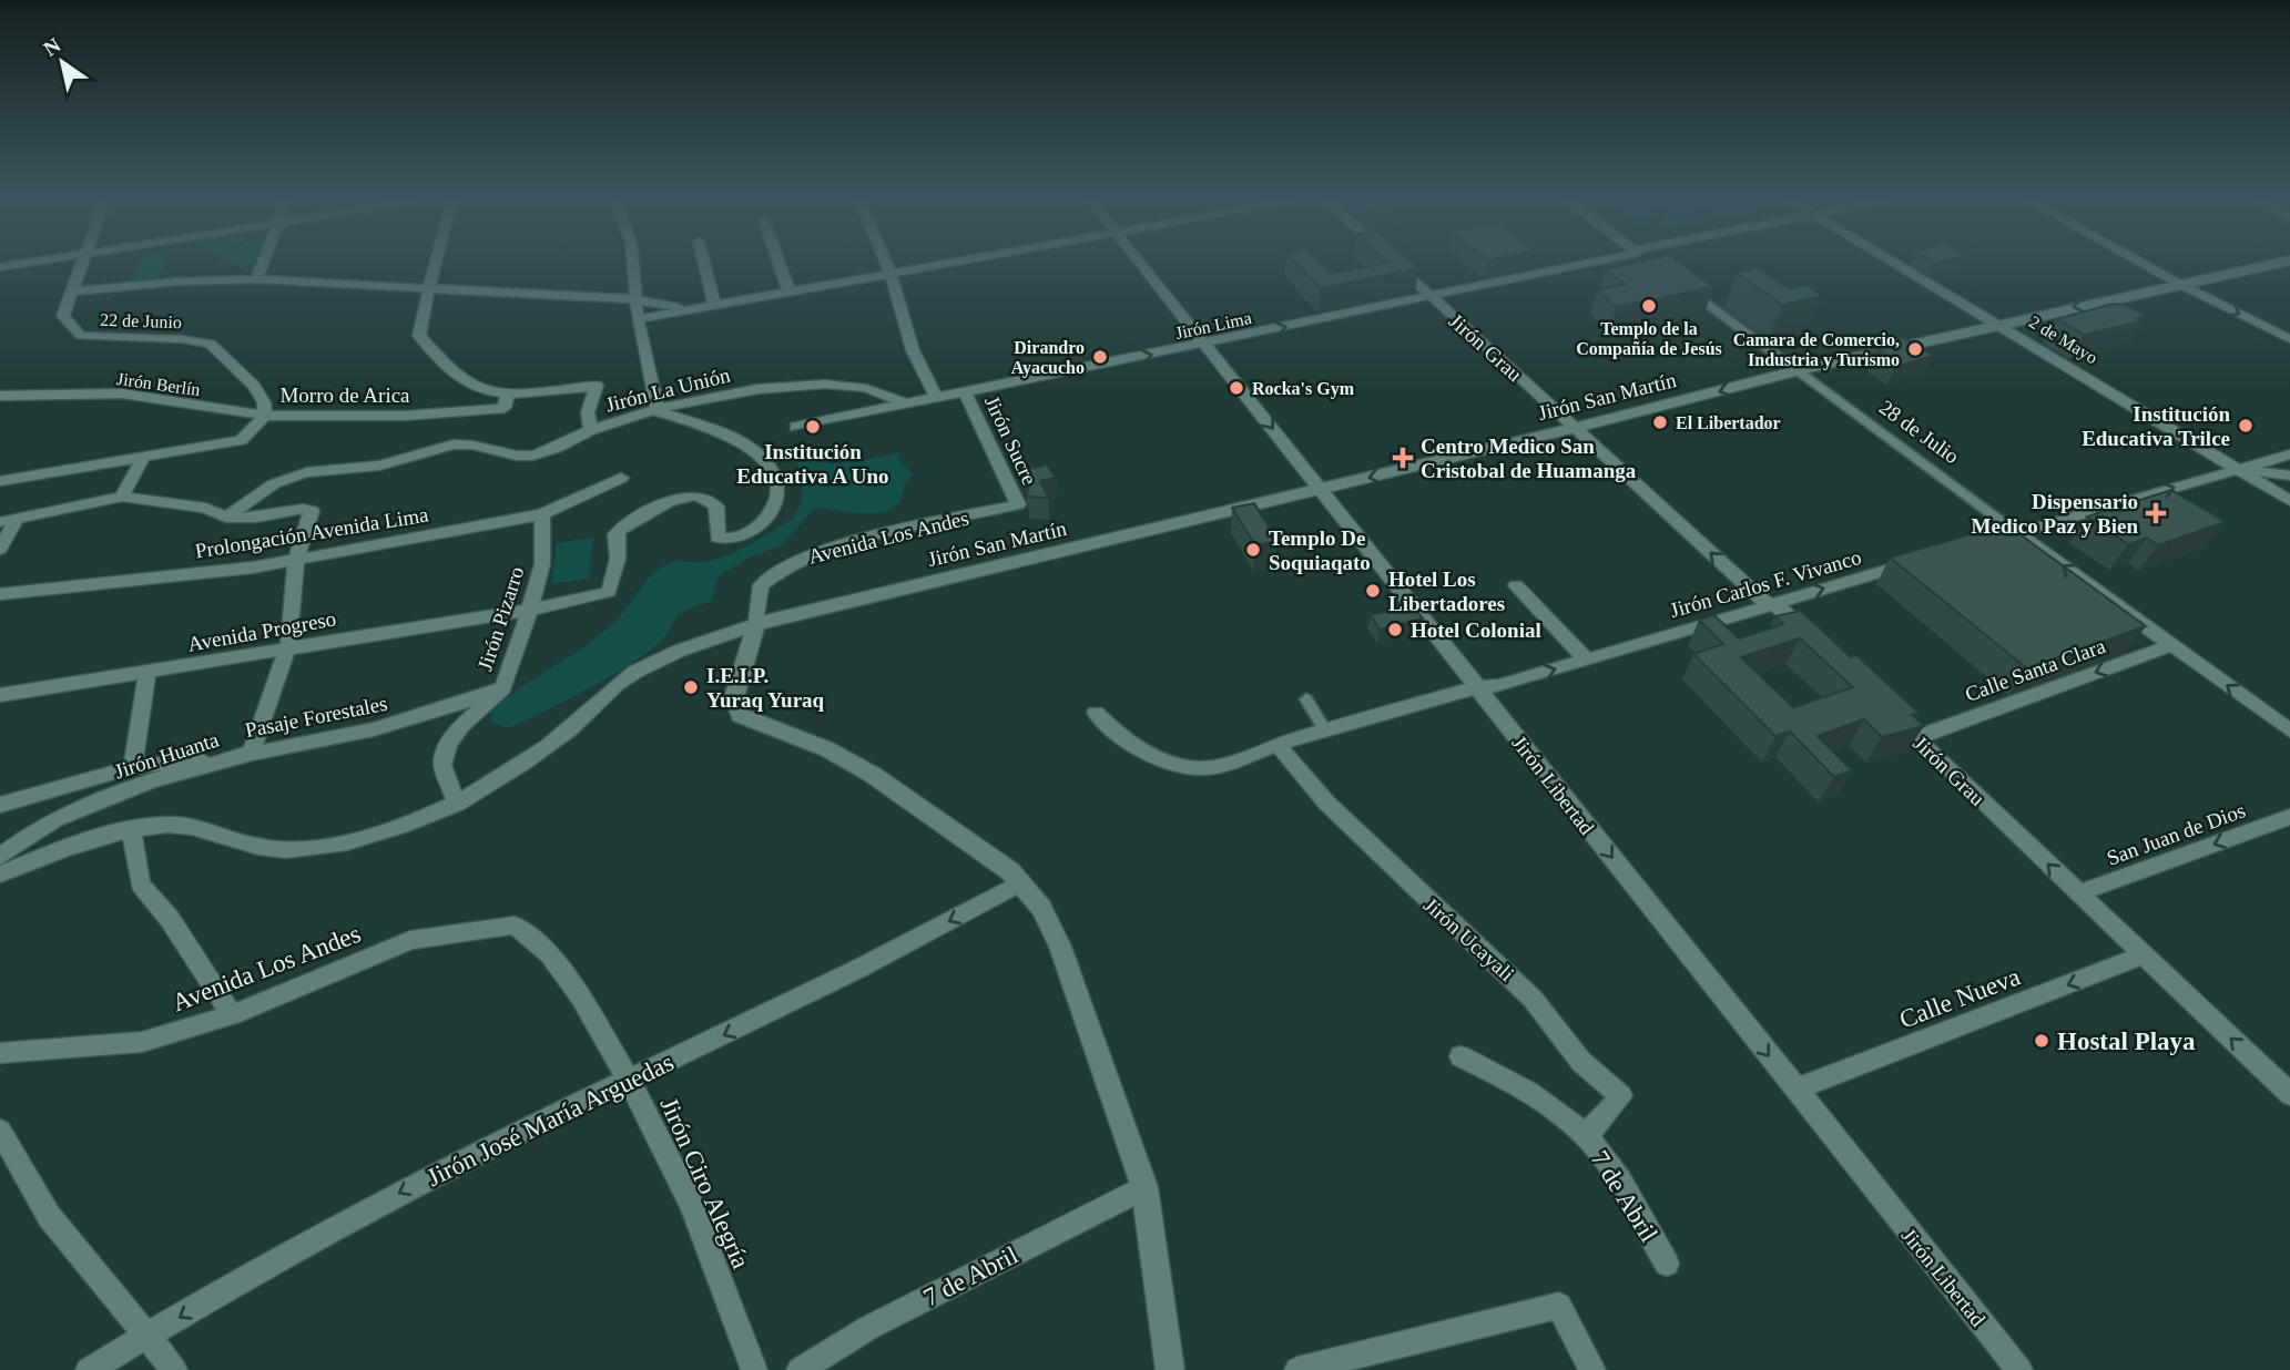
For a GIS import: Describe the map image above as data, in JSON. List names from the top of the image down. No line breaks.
{"streets":{"street":["22 de Junio","Jirón Lima","2 de Mayo","Jirón Grau","Jirón Berlín","Jirón La Unión","Morro de Arica","Jirón San Martín","28 de Julio","Jirón Sucre","Prolongación Avenida Lima","Avenida Los Andes","Jirón Carlos F. Vivanco","Jirón Pizarro","Avenida Progreso","Calle Santa Clara","Pasaje Forestales","Jirón Huanta","Jirón Libertad","San Juan de Dios","Jirón Ucayali","Calle Nueva","Jirón José María Arguedas","Jirón Ciro Alegría","7 de Abril"]},"crossings":[["22 de Junio","Jirón Berlín"],["22 de Junio","Morro de Arica"],["Jirón Lima","Jirón Grau"],["Jirón Lima","Jirón La Unión"],["Jirón Lima","Jirón Sucre"],["Jirón Lima","Jirón Libertad"],["2 de Mayo","Jirón San Martín"],["Jirón Grau","Jirón San Martín"],["Jirón Grau","Jirón Carlos F. Vivanco"],["Jirón Grau","Calle Santa Clara"],["Jirón Grau","San Juan de Dios"],["Jirón Grau","Calle Nueva"],["Jirón Berlín","Morro de Arica"],["Jirón La Unión","Morro de Arica"],["Jirón La Unión","Avenida Progreso"],["Jirón La Unión","Jirón Huanta"],["Jirón San Martín","28 de Julio"],["Jirón San Martín","Avenida Los Andes"],["Jirón San Martín","Jirón Libertad"],["28 de Julio","Calle Santa Clara"],["Jirón Sucre","Avenida Los Andes"],["Prolongación Avenida Lima","Jirón Pizarro"],["Prolongación Avenida Lima","Jirón Huanta"],["Avenida Los Andes","Jirón José María Arguedas"],["Avenida Los Andes","Jirón Ciro Alegría"],["Jirón Carlos F. Vivanco","Jirón Libertad"],["Jirón Pizarro","Avenida Progreso"],["Jirón Pizarro","Pasaje Forestales"],["Avenida Progreso","Jirón Huanta"],["Pasaje Forestales","Jirón Huanta"],["Jirón Libertad","Calle Nueva"],["Jirón Ucayali","7 de Abril"],["Jirón José María Arguedas","Jirón Ciro Alegría"]],"one_way":["Jirón Lima","Jirón Grau","Jirón San Martín","28 de Julio","Jirón Carlos F. Vivanco","Jirón Libertad","San Juan de Dios","Calle Nueva","Jirón José María Arguedas"],"places":{"other":["Templo de la Compañía de Jesús","Camara de Comercio, Industria y Turismo","Dirandro Ayacucho","Rocka's Gym","El Libertador","Institución Educativa Trilce","Institución Educativa A Uno","Templo De Soquiaqato","Hotel Los Libertadores","Hotel Colonial","I.E.I.P. Yuraq Yuraq","Hostal Playa"],"health":["Centro Medico San Cristobal de Huamanga","Dispensario Medico Paz y Bien"]},"north":"top left"}
